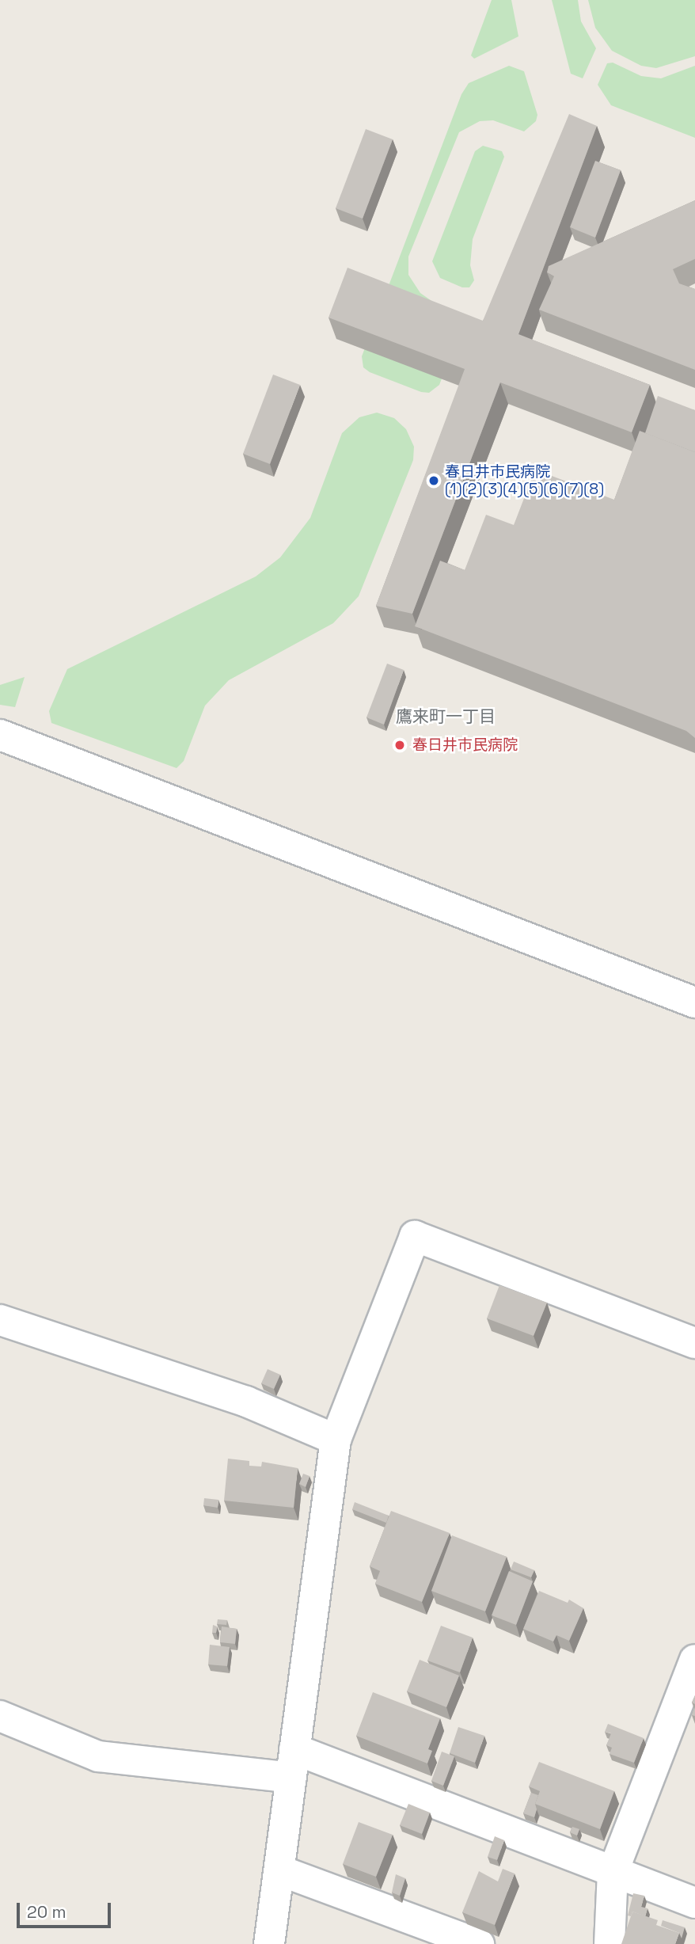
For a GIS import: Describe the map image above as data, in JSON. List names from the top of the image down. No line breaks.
{"districts":["鷹来町一丁目"],"places":["春日井市民病院 (1)(2)(3)(4)(5)(6)(7)(8)","春日井市民病院"],"scale_bar":"20 m"}
